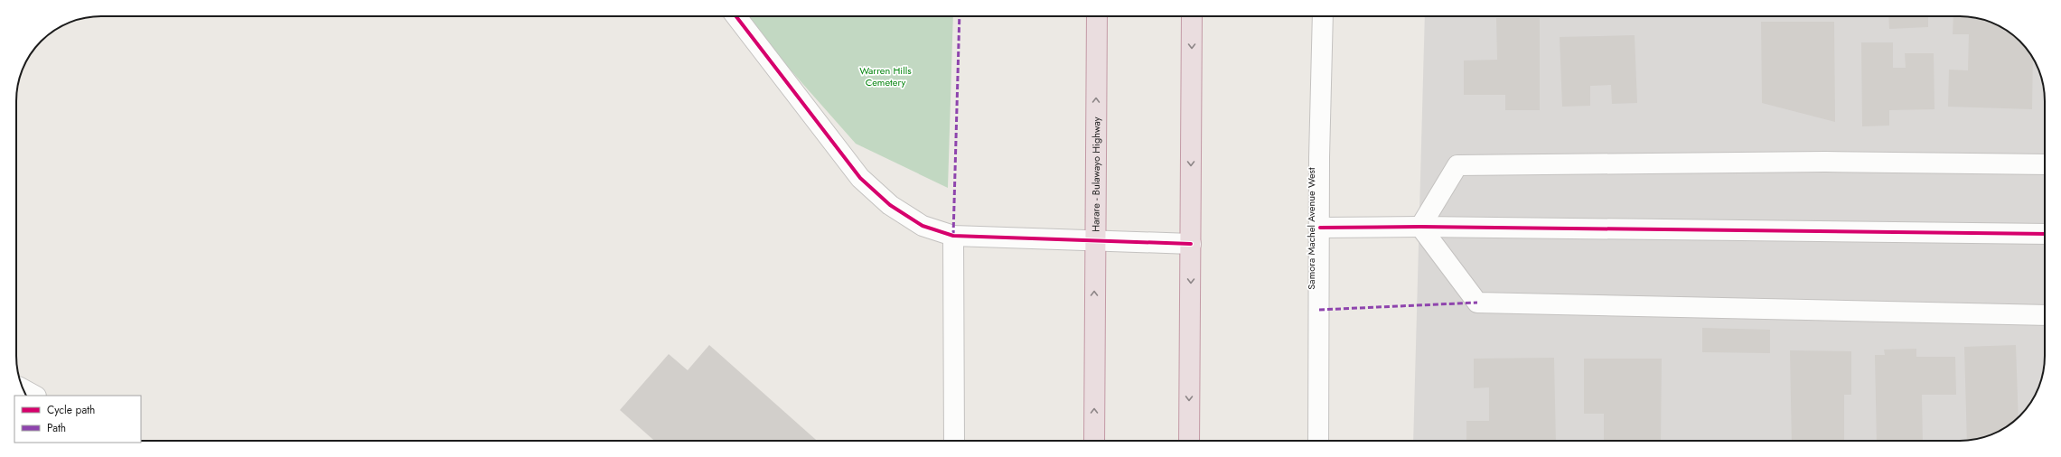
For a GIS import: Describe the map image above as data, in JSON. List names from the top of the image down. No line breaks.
{"streets":{"highway":["Harare - Bulawayo Highway"],"street":["Samora Machel Avenue West"]},"parks":["Warren Hills Cemetery"],"legend":["Cycle path","Path"]}
